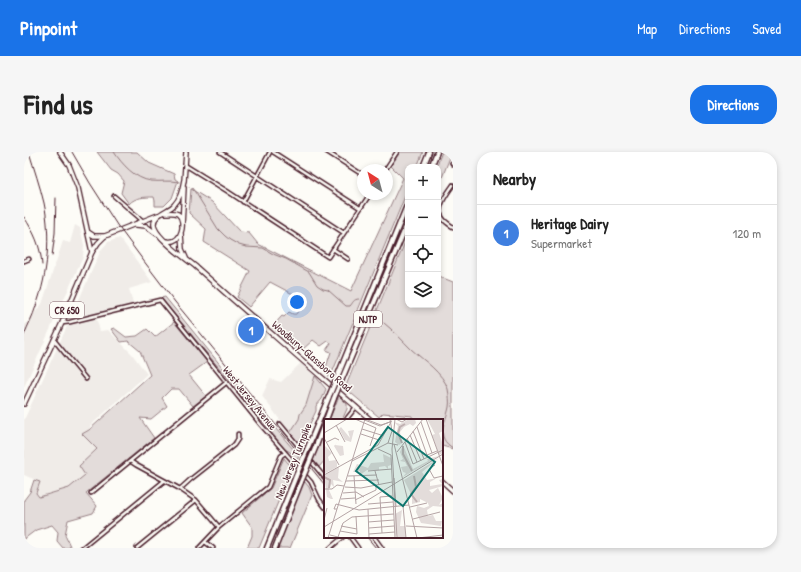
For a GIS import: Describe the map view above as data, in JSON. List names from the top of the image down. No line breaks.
{"streets":{"highway":["NJTP","New Jersey Turnpike"],"main road":["CR 650","Woodbury-Glassboro Road"],"street":["West Jersey Avenue"]},"crossings":[["CR 650","Woodbury-Glassboro Road"],["CR 650","West Jersey Avenue"]],"north":"top left","page":{"header":"Pinpoint","nav":["Map","Directions","Saved"],"title":"Find us","buttons":"Directions","heading":"Nearby","map_buttons":["+","−"],"list":[{"mark":"1","name":"Heritage Dairy","note":"Supermarket","value":"120 m"}],"pins":"1"}}
